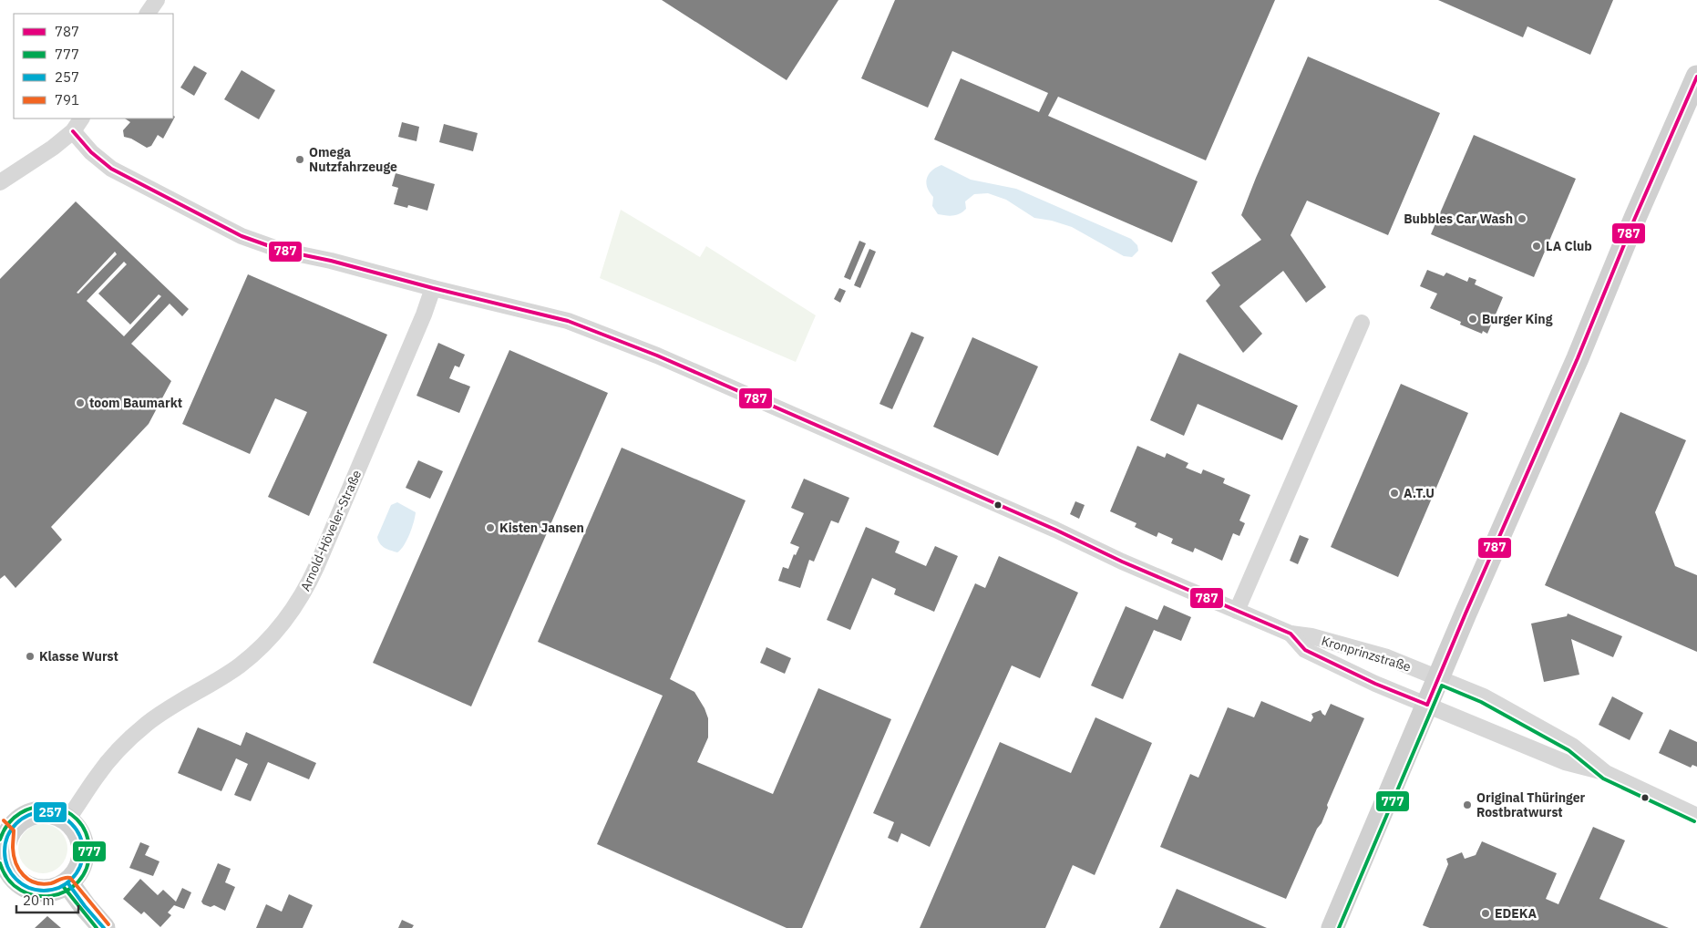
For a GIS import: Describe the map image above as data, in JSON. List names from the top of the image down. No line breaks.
{"streets":{"street":["Arnold-Höveler-Straße","Kronprinzstraße"]},"crossings":[["Arnold-Höveler-Straße","Kronprinzstraße"]],"places":["Omega Nutzfahrzeuge","Bubbles Car Wash","LA Club","Burger King","toom Baumarkt","A.T.U","Kisten Jansen","Klasse Wurst","Original Thüringer Rostbratwurst","EDEKA"],"lines":["transit line 787","transit line 777","transit line 257","transit line 791"],"legend":["787","777","257","791"],"scale_bar":"20 m"}
